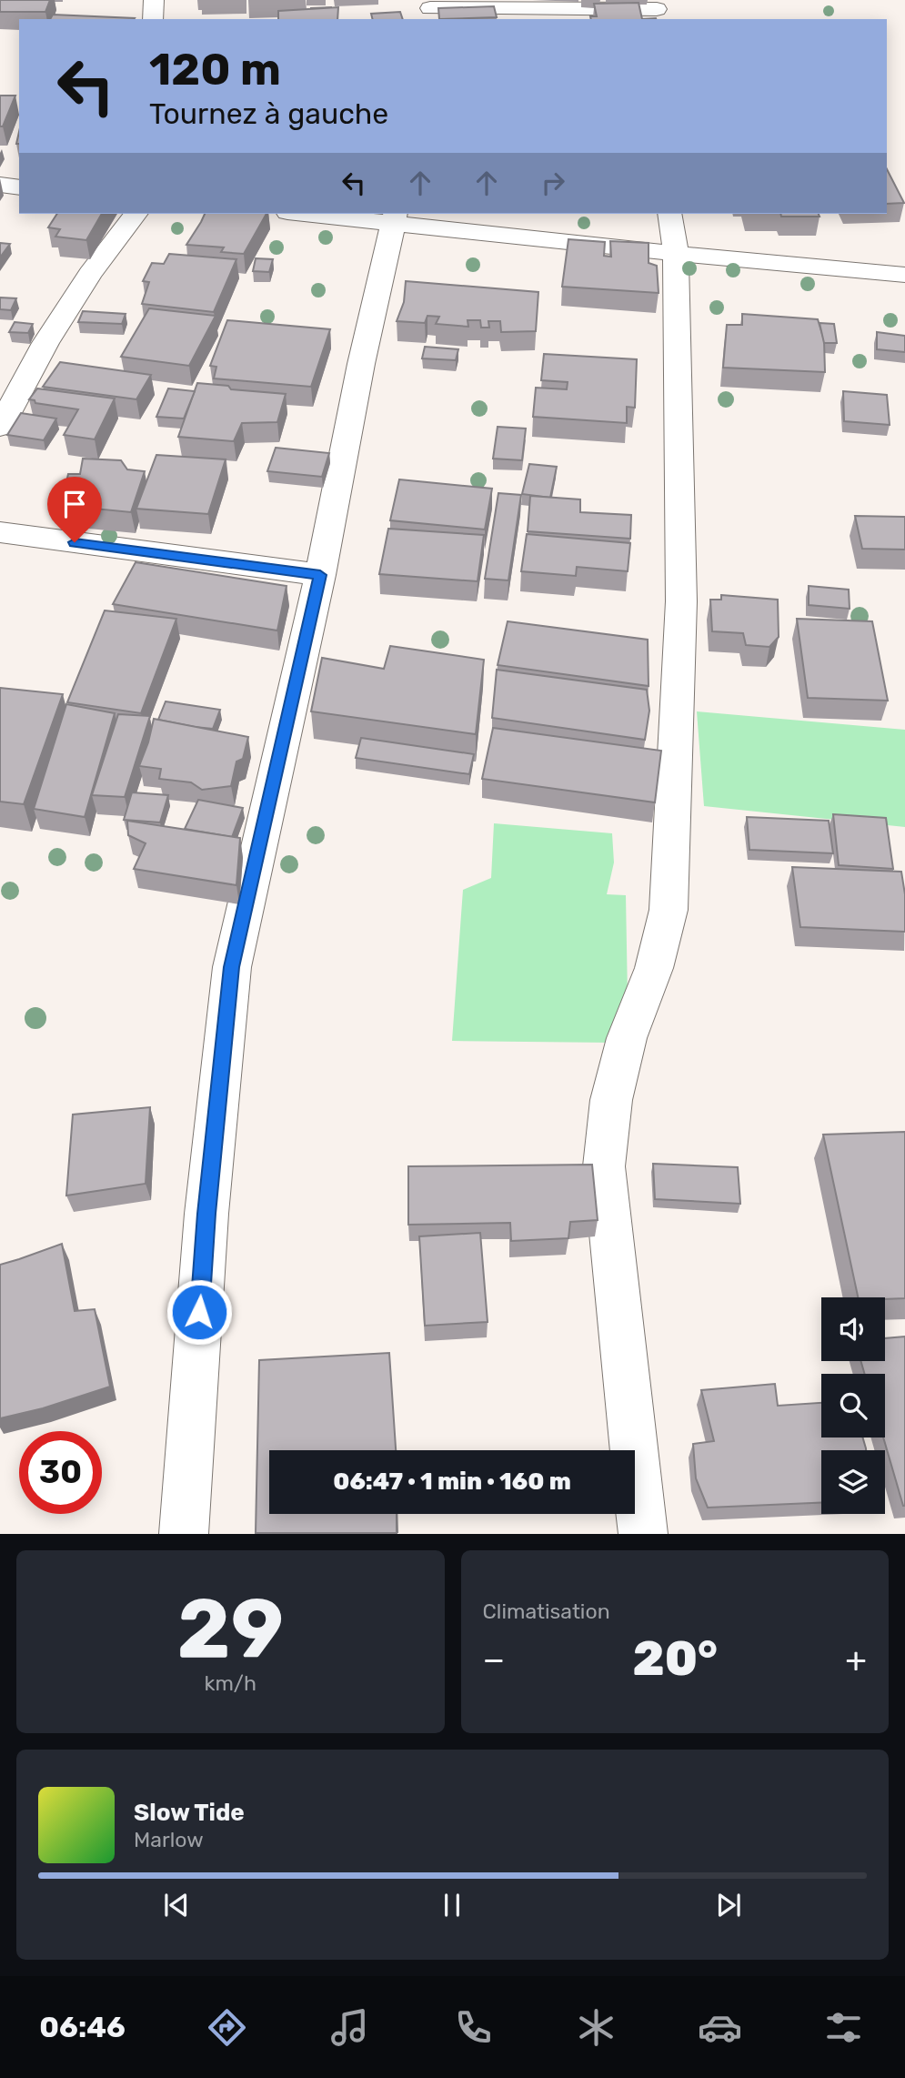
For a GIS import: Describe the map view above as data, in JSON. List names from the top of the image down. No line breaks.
{"page":{"turn":["120 m","Tournez à gauche"],"limit":"30","trip":"06:47 · 1 min · 160 m","tile":[["29","km/h"],"Climatisation"],"heat":["−","20°","+"],"song":["Slow Tide","Marlow"],"tabs":"06:46"}}
